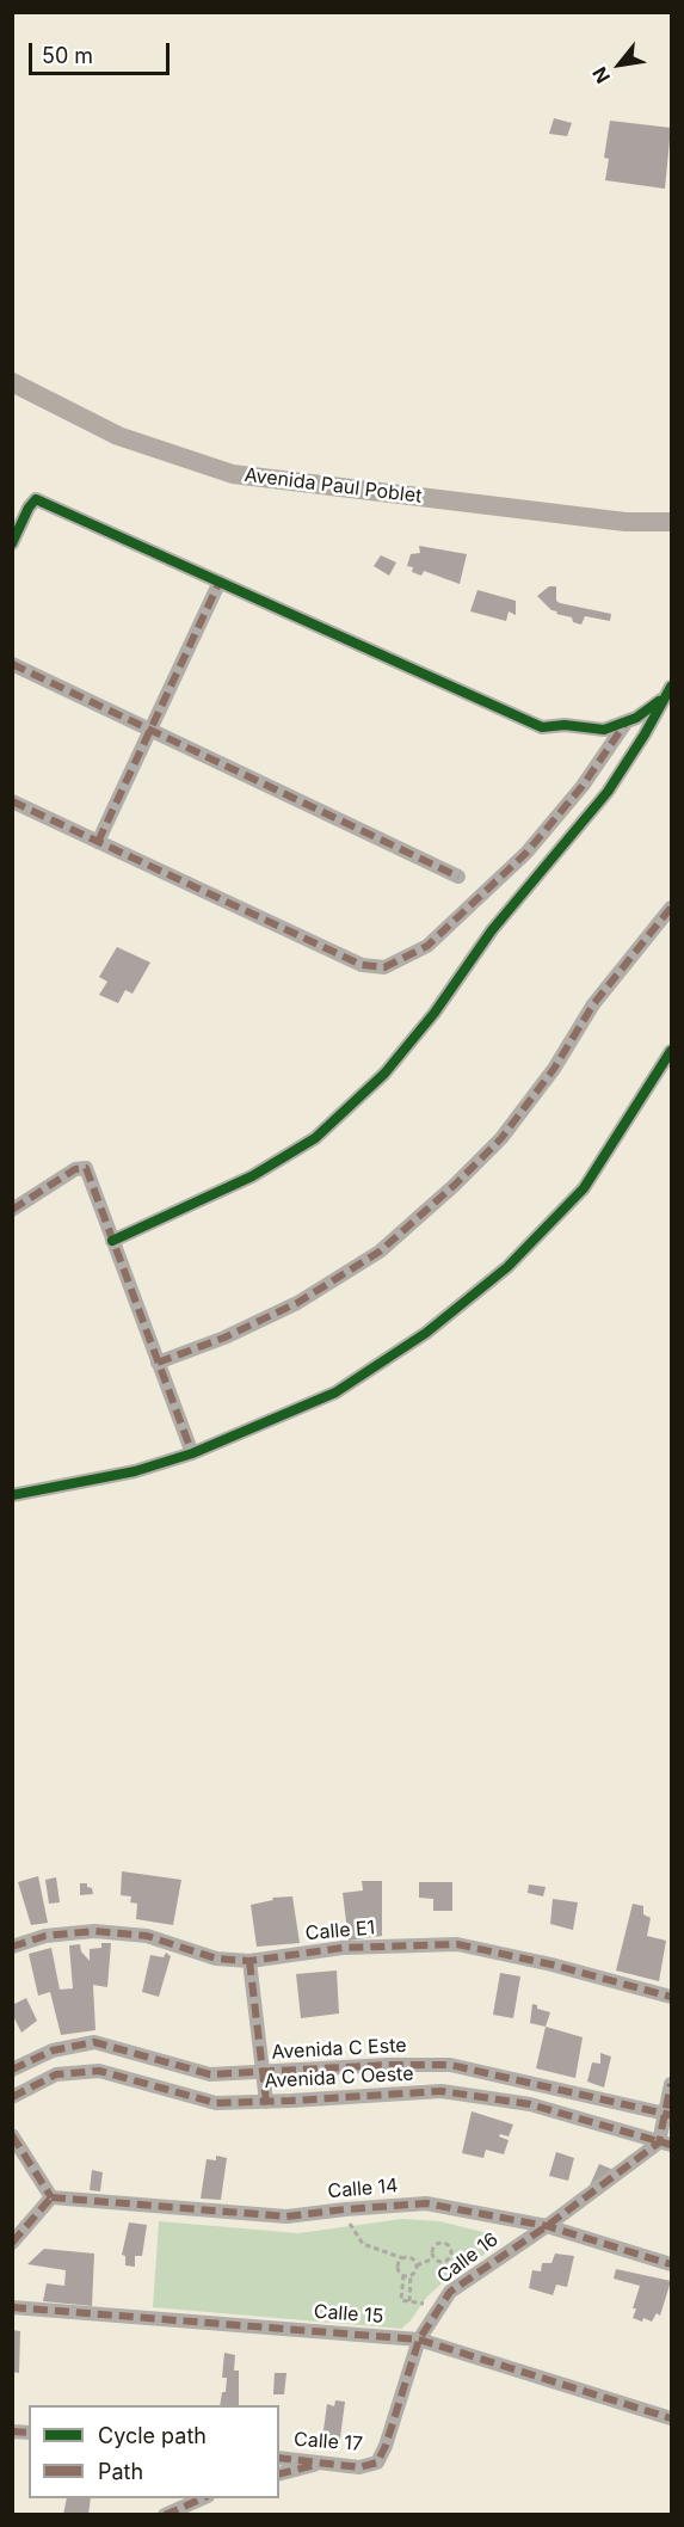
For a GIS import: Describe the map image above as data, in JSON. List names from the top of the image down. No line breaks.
{"streets":{"main road":["Avenida Paul Poblet"],"street":["Calle E1","Avenida C Este","Avenida C Oeste","Calle 14","Calle 16","Calle 15","Calle 17"]},"crossings":[["Avenida C Oeste","Calle 16"],["Calle 14","Calle 16"],["Calle 16","Calle 15"],["Calle 16","Calle 17"]],"legend":["Cycle path","Path"],"scale_bar":"50 m","north":"bottom left"}
